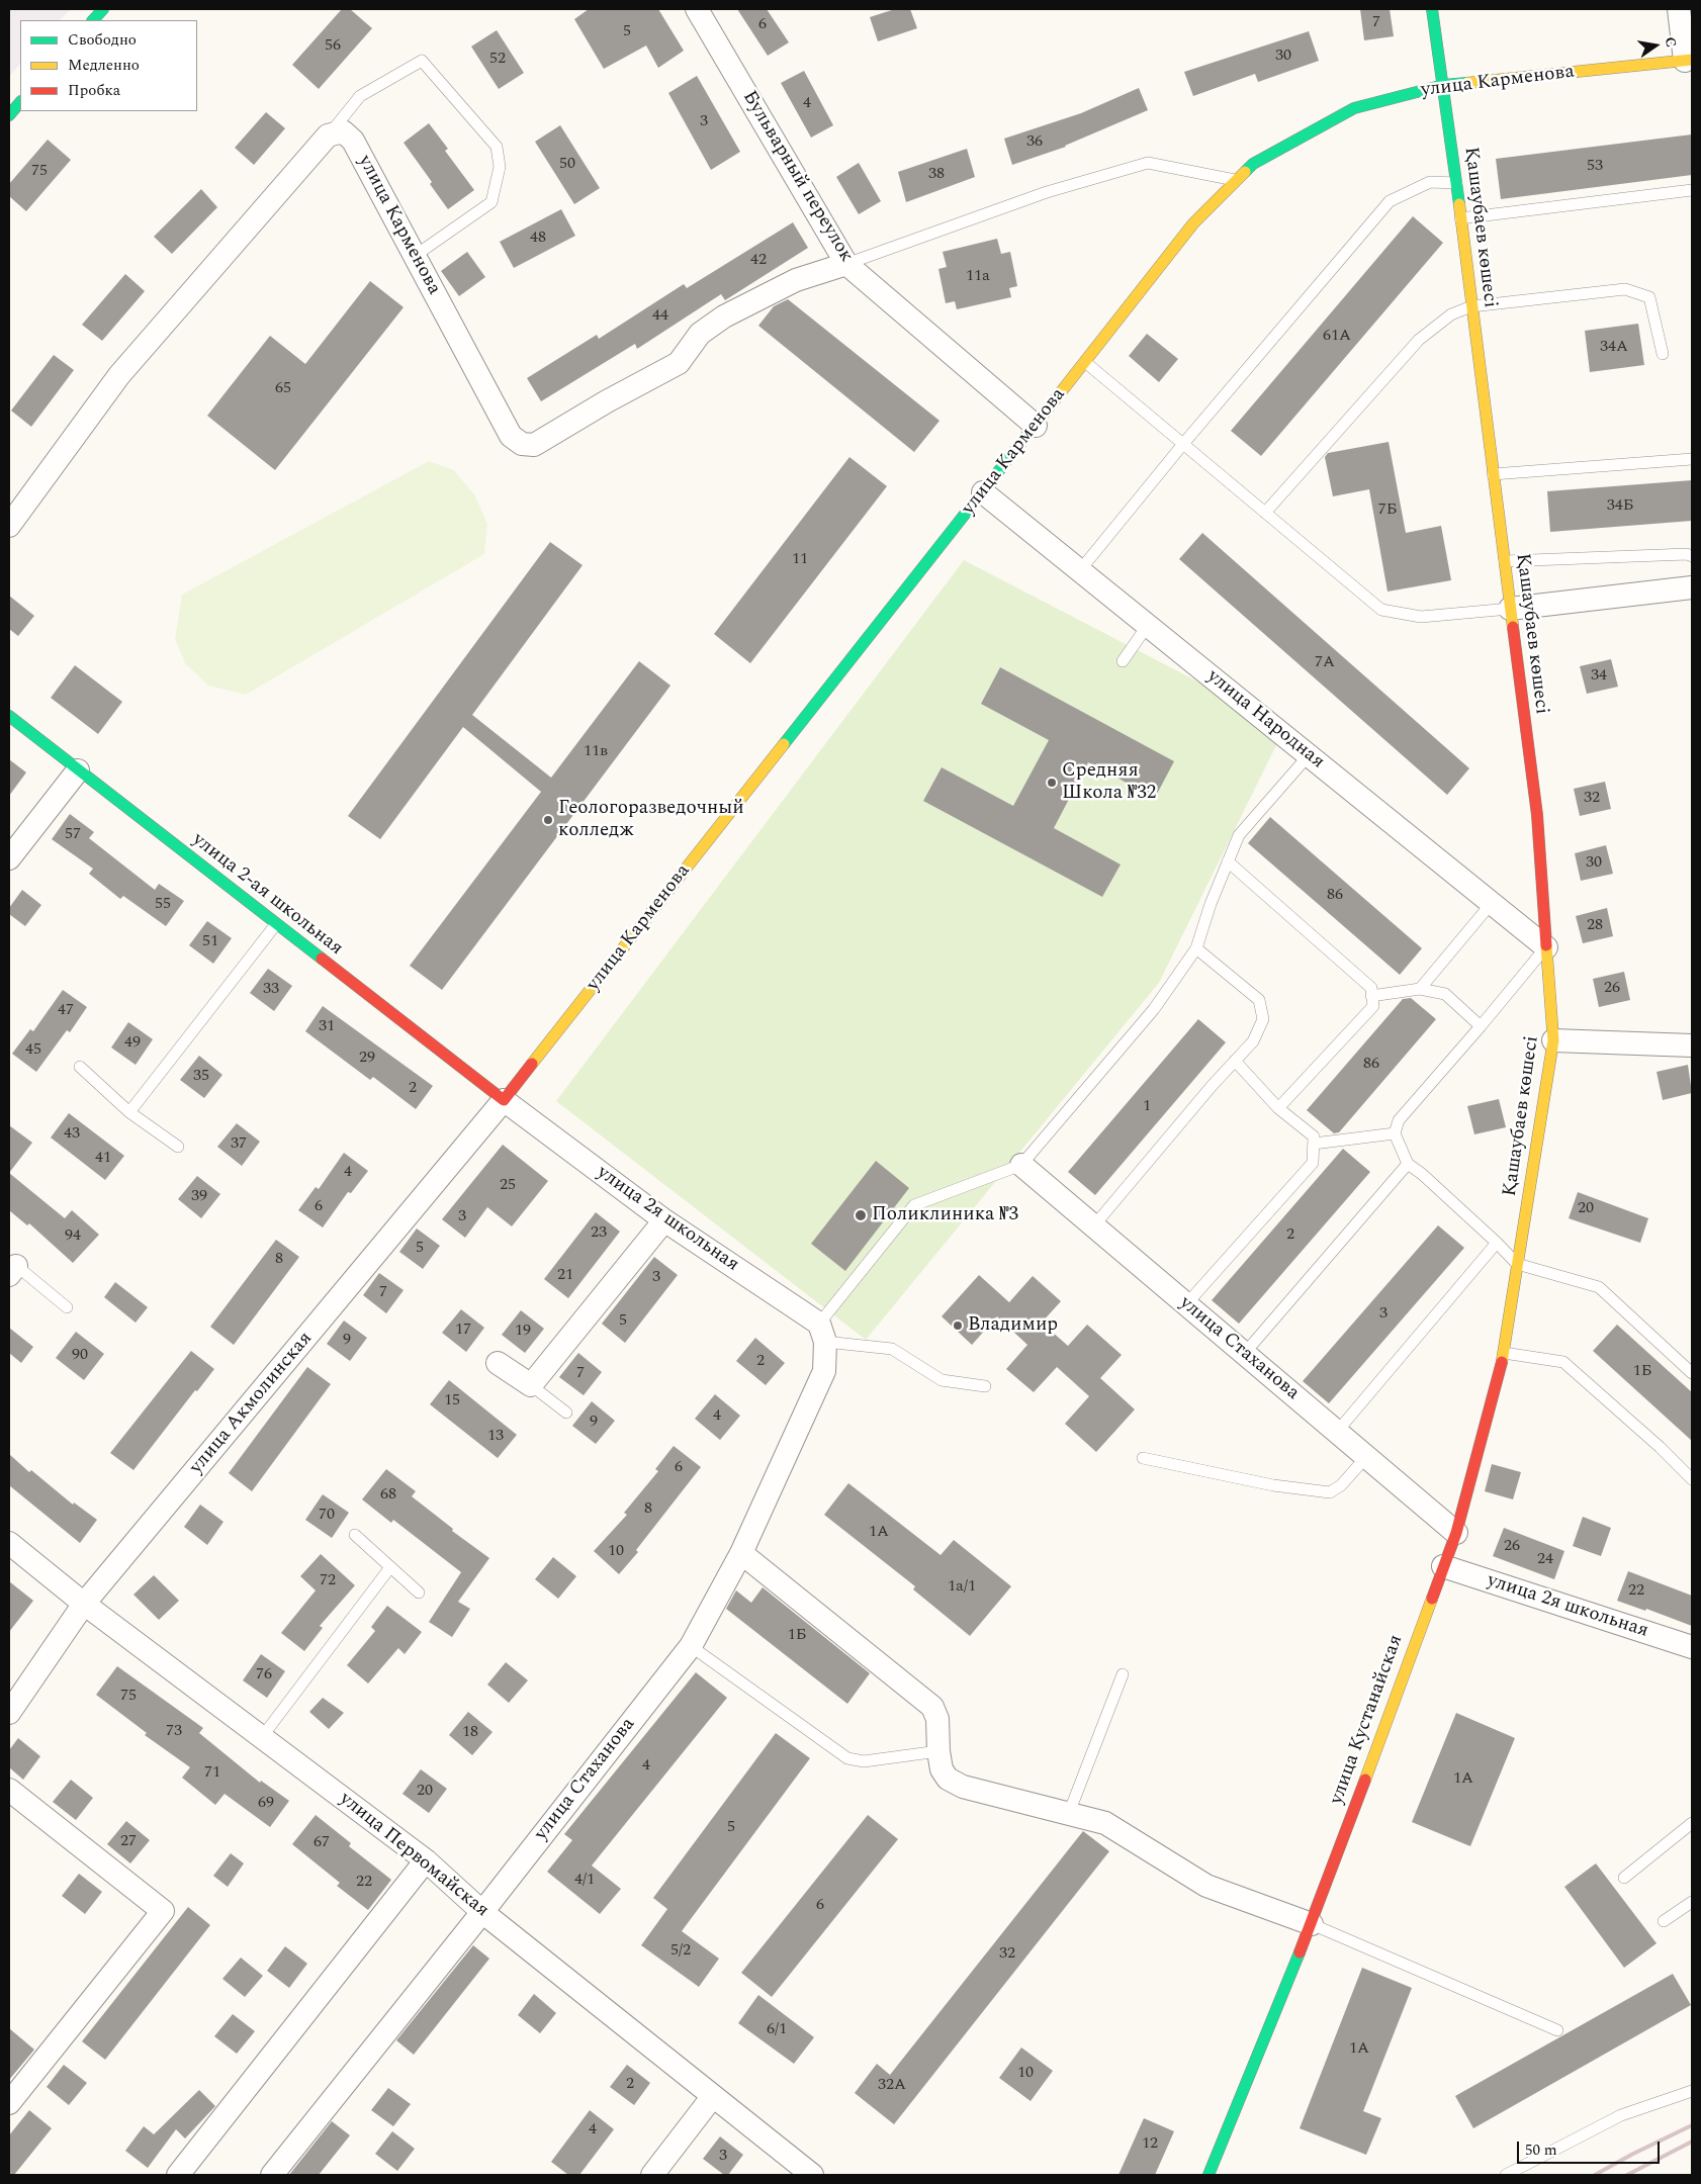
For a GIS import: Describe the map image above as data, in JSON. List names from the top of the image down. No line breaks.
{"streets":{"street":["улица Карменова","Бульварный переулок","Қашаубаев көшесі","улица Народная","улица 2-ая школьная","улица 2я школьная","улица Стаханова","улица Акмолинская","улица Кустанайская","улица Первомайская"]},"crossings":[["улица Карменова","Бульварный переулок"],["улица Карменова","Қашаубаев көшесі"],["улица Карменова","улица Народная"],["улица Карменова","улица 2-ая школьная"],["улица Карменова","улица 2я школьная"],["улица Карменова","улица Акмолинская"],["Қашаубаев көшесі","улица Народная"],["Қашаубаев көшесі","улица Кустанайская"],["улица 2-ая школьная","улица 2я школьная"],["улица 2-ая школьная","улица Акмолинская"],["улица 2я школьная","улица Стаханова"],["улица 2я школьная","улица Акмолинская"],["улица 2я школьная","улица Кустанайская"],["улица Стаханова","улица Кустанайская"],["улица Стаханова","улица Первомайская"],["улица Акмолинская","улица Первомайская"]],"places":["Средняя Школа №32","Геологоразведочный колледж","Поликлиника №3","Владимир"],"house_numbers":["7","6","5","56","30","52","4","3","36","50","53","75","38","48","42","11а","44","61А","34А","65","34Б","7Б","11","7А","34","11в","32","57","30","86","55","28","51","26","33","47","31","49","45","29","86","35","2","1","43","37","41","4","25","39","6","20","3","23","2","94","5","8","21","3","7","3","5","17","19","9","90","2","1Б","7","15","4","9","13","6","68","8","70","1А","26","10","24","72","1а/1","22","1Б","76","75","73","18","4","71","1А","20","69","5","27","67","4/1","22","6","5/2","32","6/1","1А","10","2","32А","4","12","3"],"legend":["Свободно","Медленно","Пробка"],"scale_bar":"50 m","north":"right"}
